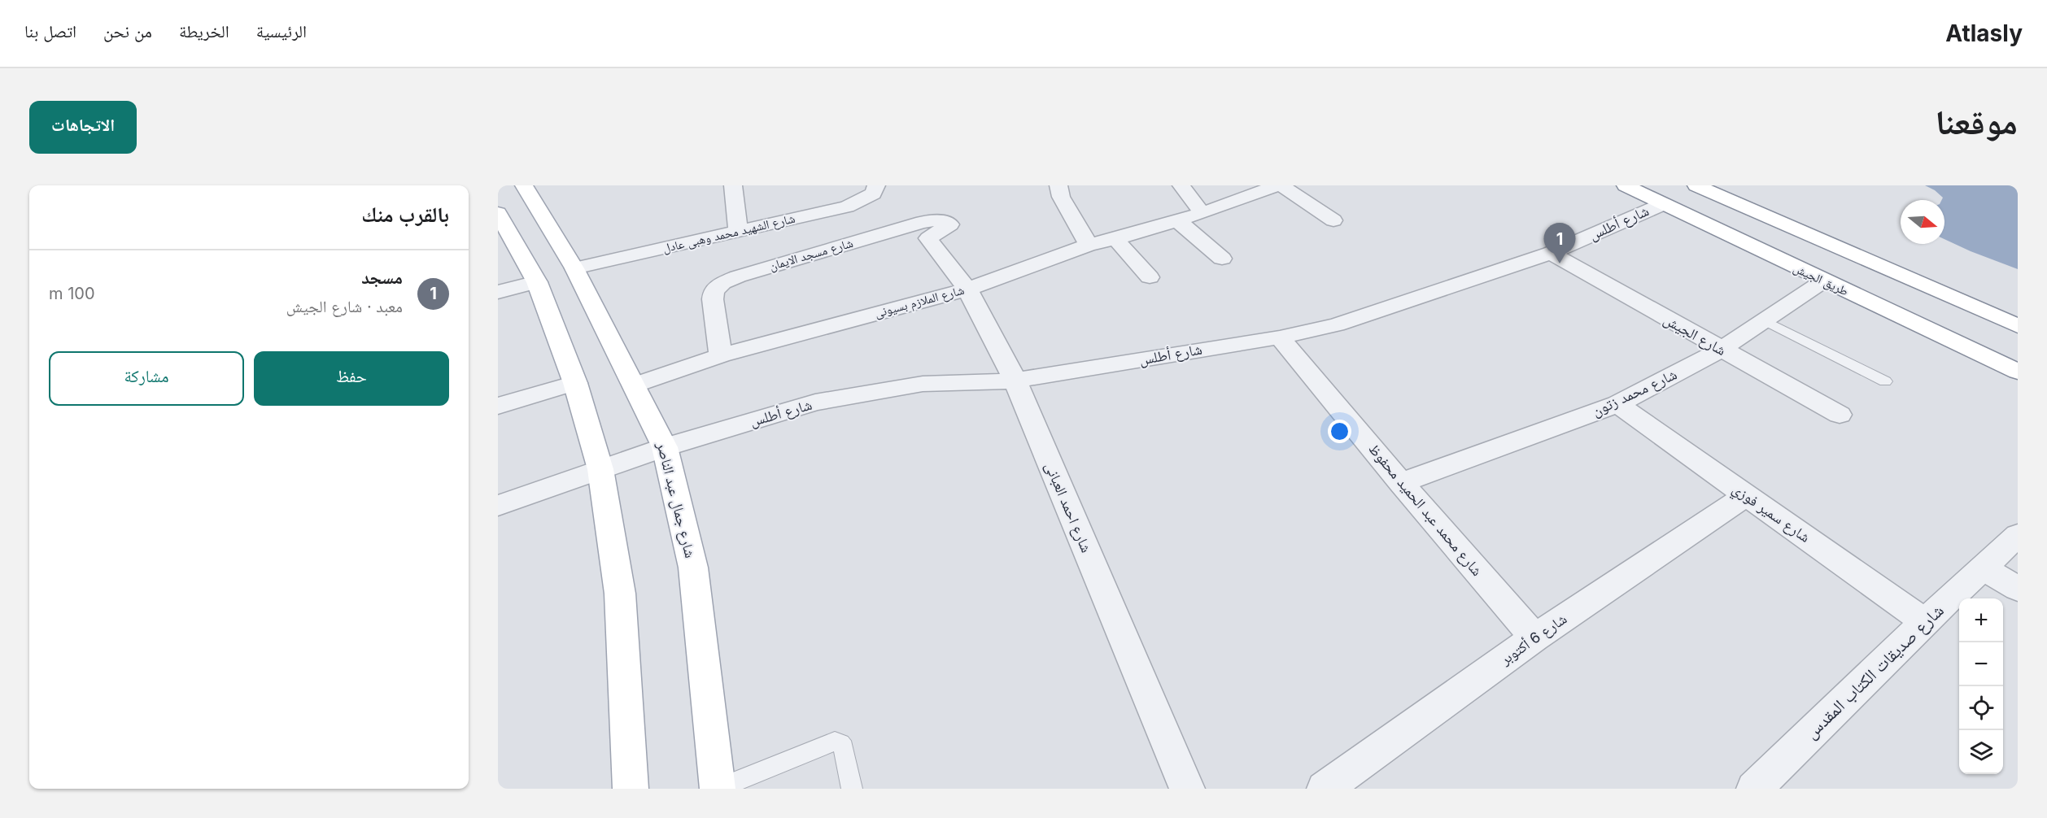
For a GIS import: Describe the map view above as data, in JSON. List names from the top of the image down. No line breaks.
{"streets":{"main road":["طريق الجيش","شارع جمال عبد الناصر"],"street":["شارع أطلس","شارع الشهيد محمد وهبى عادل","شارع مسجد الايمان","شارع الملازم بسيونى","شارع الجيش","شارع محمد زتون","شارع احمد العبانى","شارع محمد عبد الحميد محفوظ","شارع سمير فوزي","شارع 6 أكتوبر","شارع صديقات الكتاب المقدس"]},"crossings":[["شارع أطلس","طريق الجيش"],["شارع أطلس","شارع الجيش"],["شارع أطلس","شارع جمال عبد الناصر"],["شارع أطلس","شارع احمد العبانى"],["شارع أطلس","شارع محمد عبد الحميد محفوظ"],["شارع الشهيد محمد وهبى عادل","شارع جمال عبد الناصر"],["شارع مسجد الايمان","شارع الملازم بسيونى"],["شارع مسجد الايمان","شارع احمد العبانى"],["طريق الجيش","شارع محمد زتون"],["شارع الملازم بسيونى","شارع جمال عبد الناصر"],["شارع الملازم بسيونى","شارع احمد العبانى"],["شارع الجيش","شارع محمد زتون"],["شارع محمد زتون","شارع محمد عبد الحميد محفوظ"],["شارع محمد زتون","شارع سمير فوزي"],["شارع محمد عبد الحميد محفوظ","شارع 6 أكتوبر"],["شارع سمير فوزي","شارع 6 أكتوبر"],["شارع سمير فوزي","شارع صديقات الكتاب المقدس"]],"north":"right","page":{"header":"Atlasly","nav":["الرئيسية","الخريطة","من نحن","اتصل بنا"],"title":"موقعنا","buttons":["الاتجاهات",["حفظ","مشاركة"]],"heading":"بالقرب منك","pins":"1","list":[{"mark":"1","name":"مسجد","note":"معبد · شارع الجيش","value":"100 m"}],"map_buttons":["+","−"]}}
